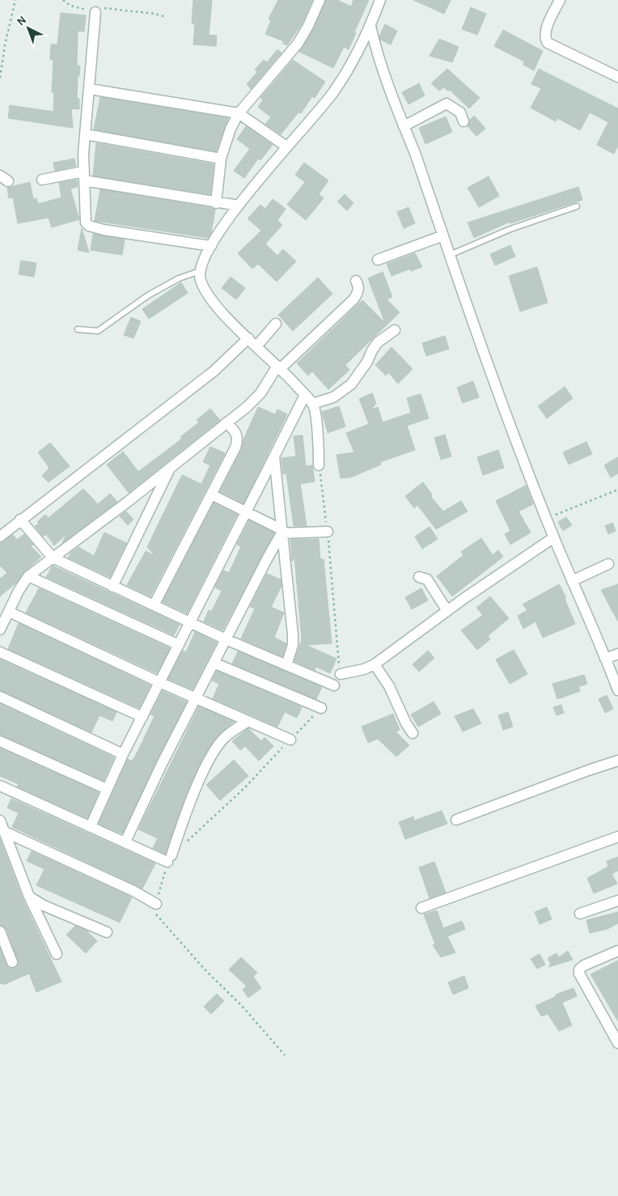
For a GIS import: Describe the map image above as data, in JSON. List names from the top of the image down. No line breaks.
{"north":"top left"}
